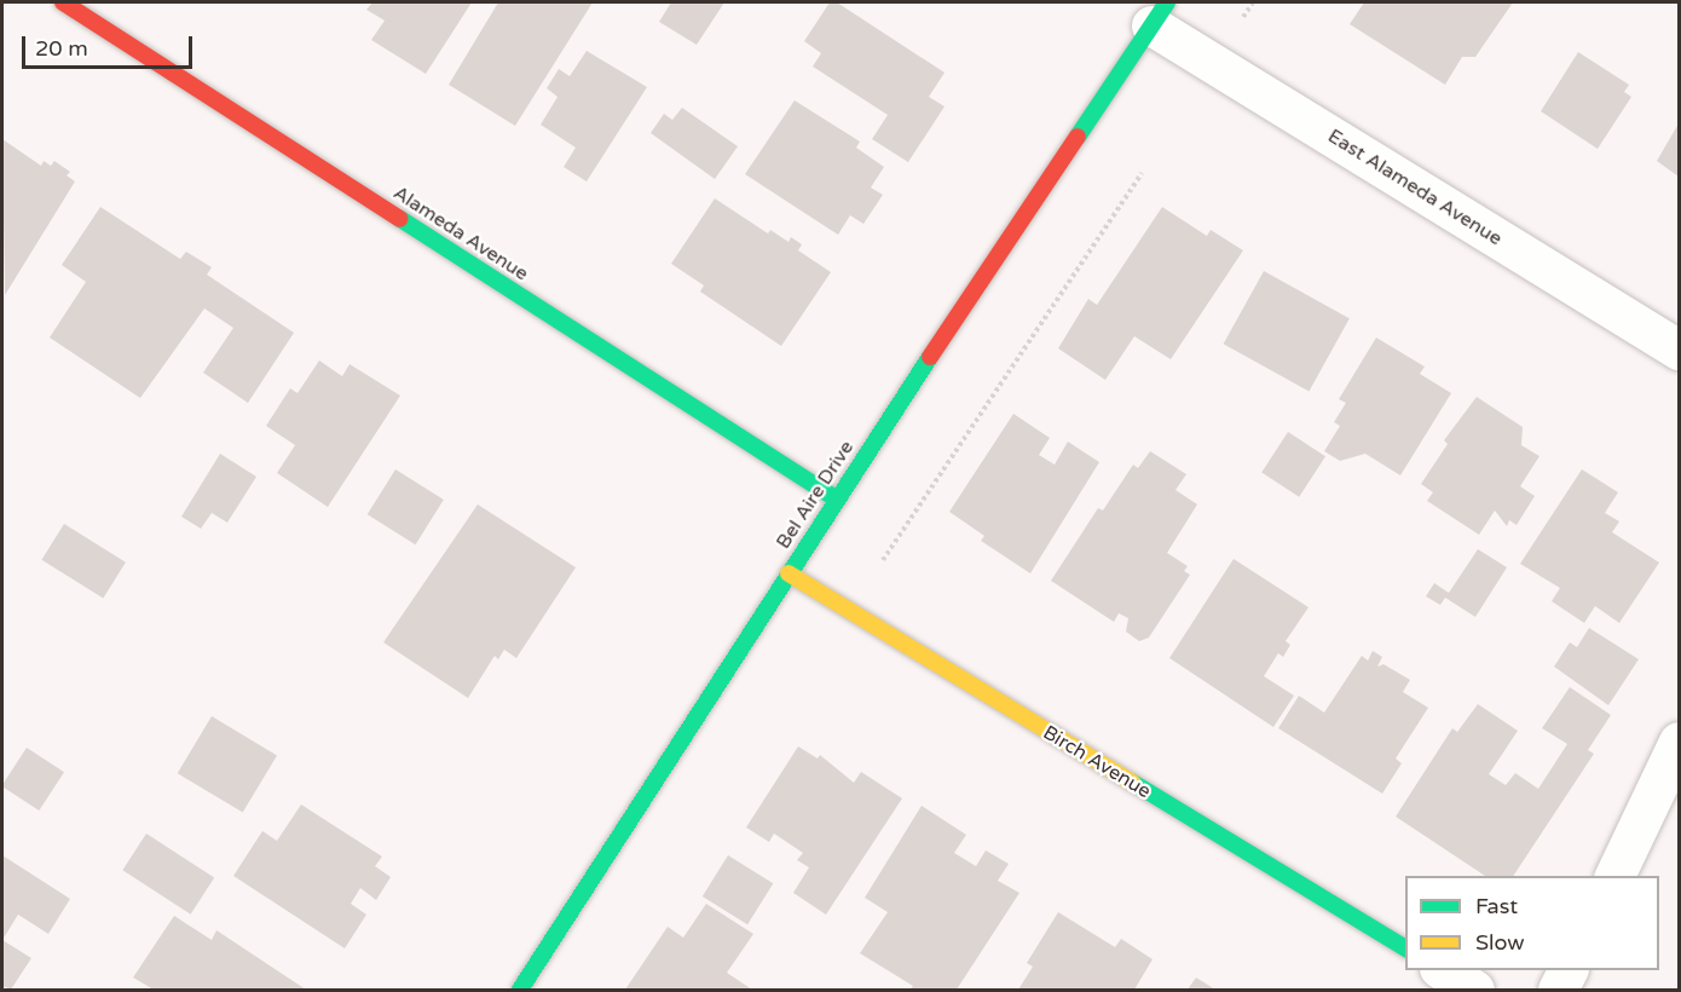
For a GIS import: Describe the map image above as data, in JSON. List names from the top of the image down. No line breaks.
{"streets":{"street":["East Alameda Avenue","Alameda Avenue","Bel Aire Drive","Birch Avenue"]},"crossings":[["East Alameda Avenue","Bel Aire Drive"],["Alameda Avenue","Bel Aire Drive"],["Bel Aire Drive","Birch Avenue"]],"legend":["Fast","Slow"],"scale_bar":"20 m"}
